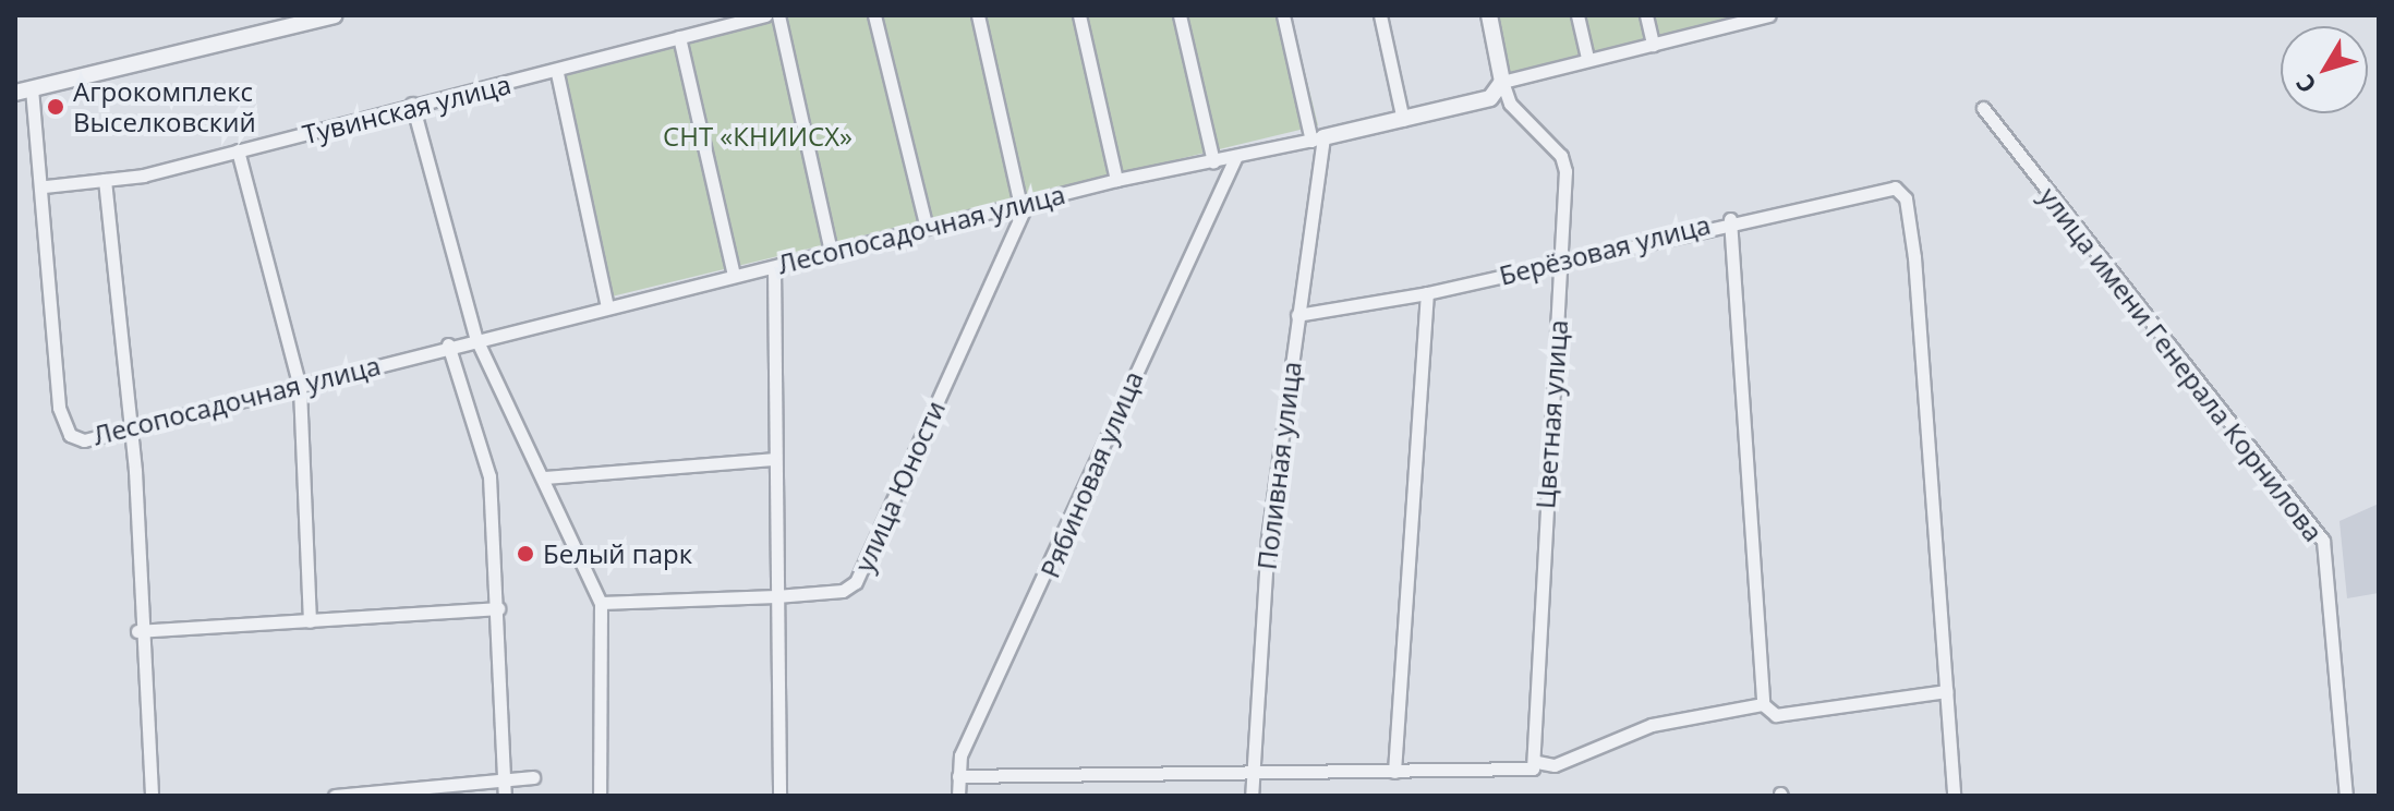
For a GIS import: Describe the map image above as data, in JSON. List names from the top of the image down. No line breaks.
{"streets":{"street":["Тувинская улица","Лесопосадочная улица","Берёзовая улица","улица имени Генерала Корнилова","Цветная улица","Поливная улица","Рябиновая улица","улица Юности"]},"crossings":[["Тувинская улица","Лесопосадочная улица"],["Лесопосадочная улица","Цветная улица"],["Лесопосадочная улица","Поливная улица"],["Лесопосадочная улица","Рябиновая улица"],["Лесопосадочная улица","улица Юности"],["Берёзовая улица","Цветная улица"],["Берёзовая улица","Поливная улица"]],"parks":["СНТ «КНИИСХ»"],"places":["Агрокомплекс Выселковский","Белый парк"],"north":"bottom left"}
